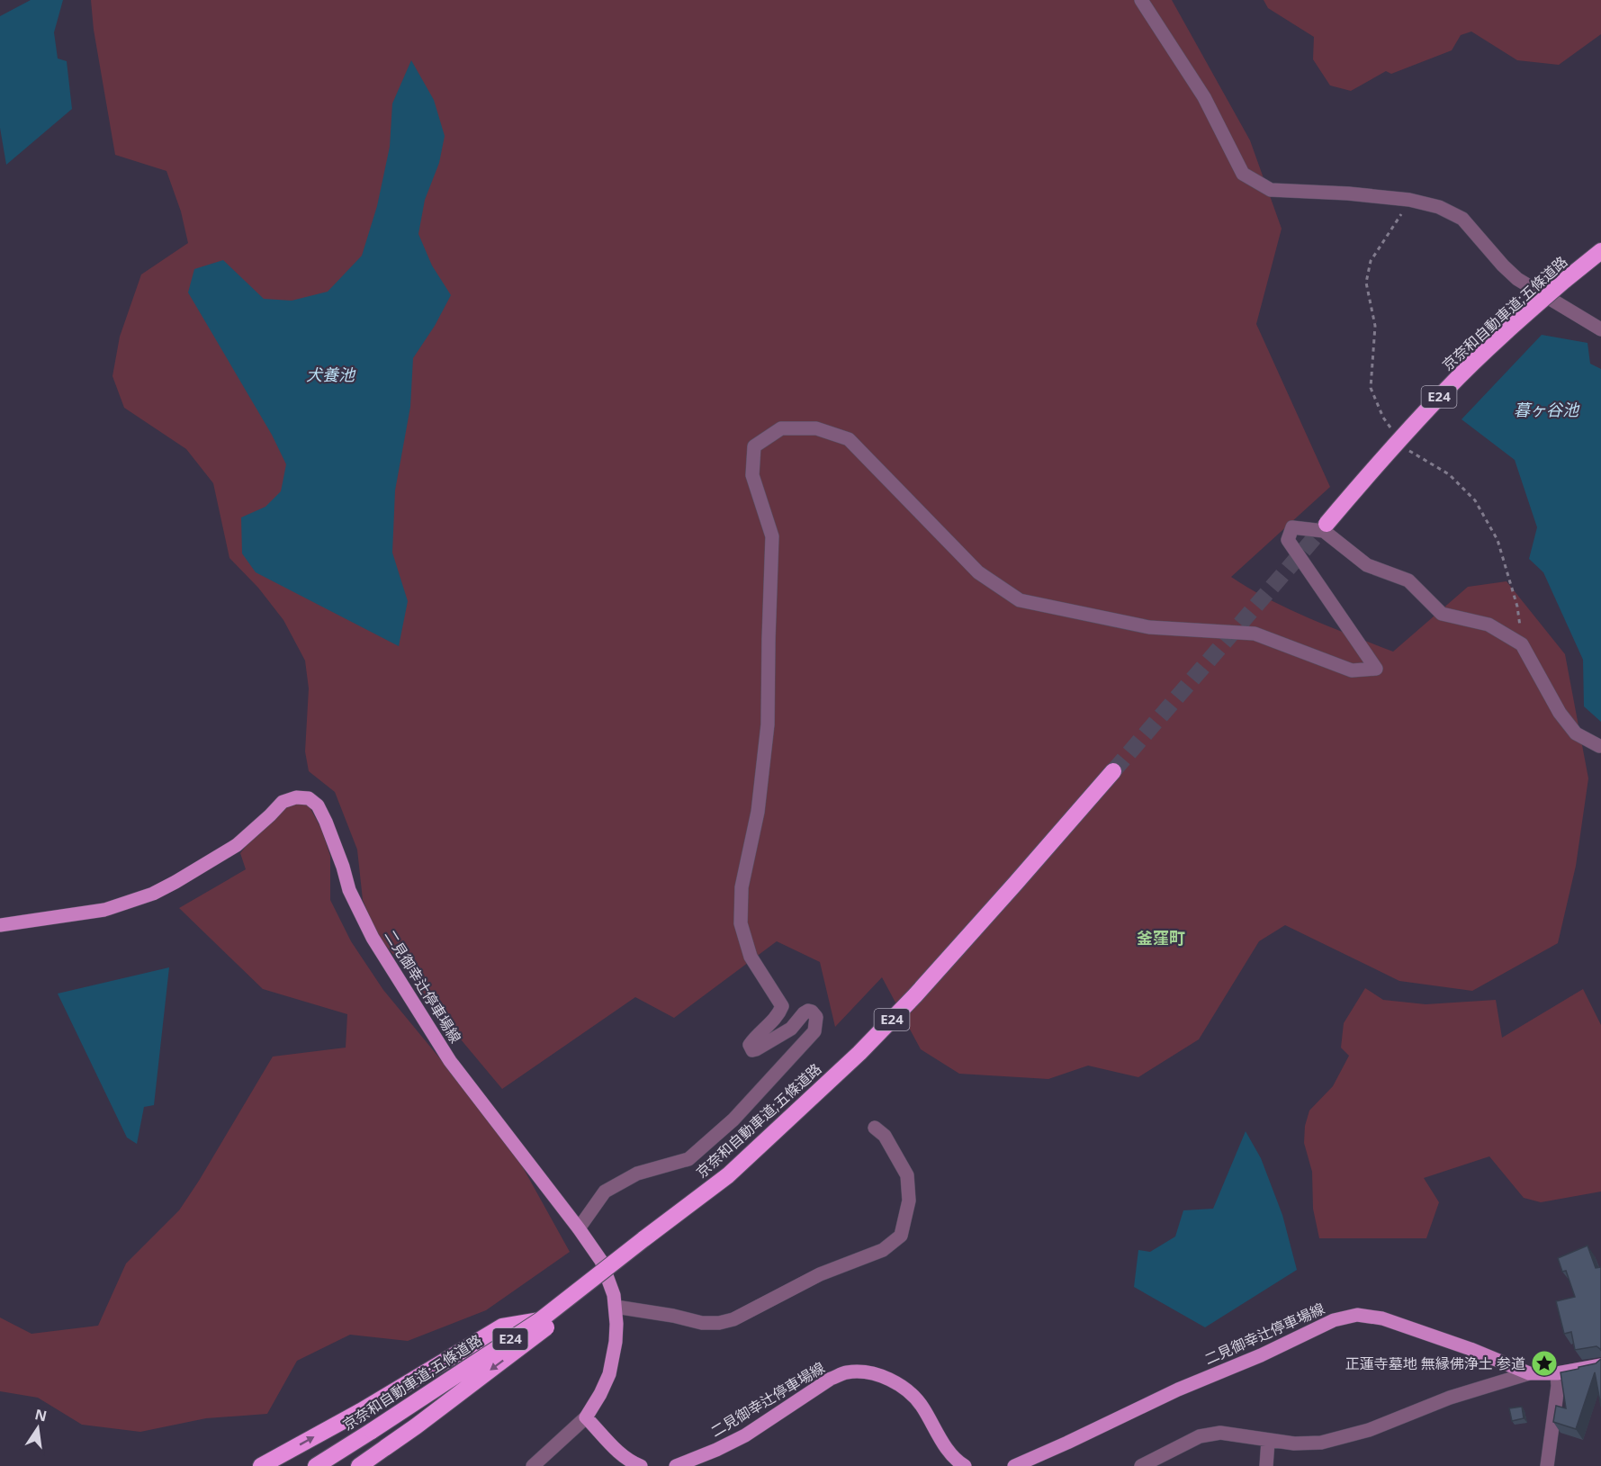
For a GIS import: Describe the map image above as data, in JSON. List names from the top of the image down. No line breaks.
{"streets":{"highway":["京奈和自動車道;五條道路","E24"],"main road":["二見御幸辻停車場線"]},"districts":["釜窪町"],"water":["犬養池","暮ヶ谷池"],"places":{"place":["正蓮寺墓地 無縁佛浄土 参道"]},"north":"top"}
